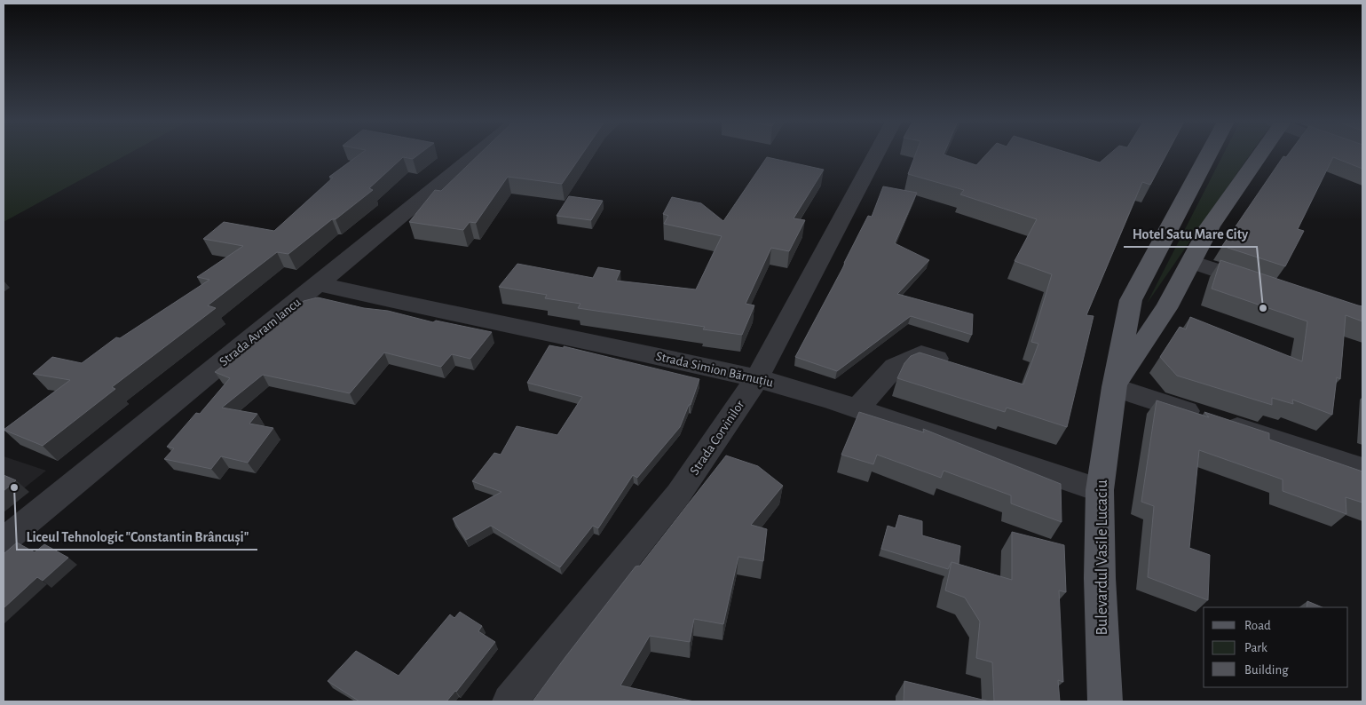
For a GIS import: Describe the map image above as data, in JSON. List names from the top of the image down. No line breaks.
{"streets":{"main road":["Bulevardul Vasile Lucaciu"],"street":["Strada Avram Iancu","Strada Simion Bărnuțiu","Strada Corvinilor"]},"crossings":[["Strada Avram Iancu","Strada Simion Bărnuțiu"],["Strada Simion Bărnuțiu","Strada Corvinilor"],["Strada Simion Bărnuțiu","Bulevardul Vasile Lucaciu"]],"places":["Hotel Satu Mare City","Liceul Tehnologic \"Constantin Brâncuși\""],"legend":["Road","Park","Building"]}
